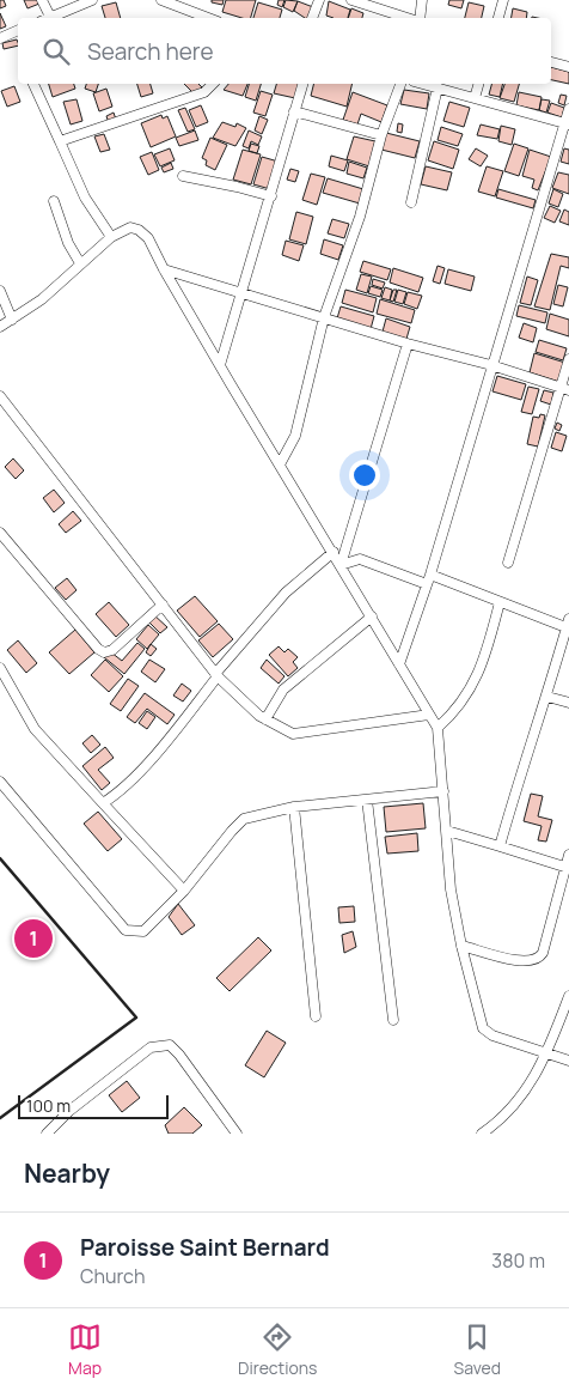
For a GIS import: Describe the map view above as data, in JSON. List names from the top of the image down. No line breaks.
{"scale_bar":"100 m","page":{"search":"Search here","pins":"1","scale":"100 m","heading":"Nearby","list":[{"mark":"1","name":"Paroisse Saint Bernard","note":"Church","value":"380 m"}],"nav":["Map","Directions","Saved"]}}
